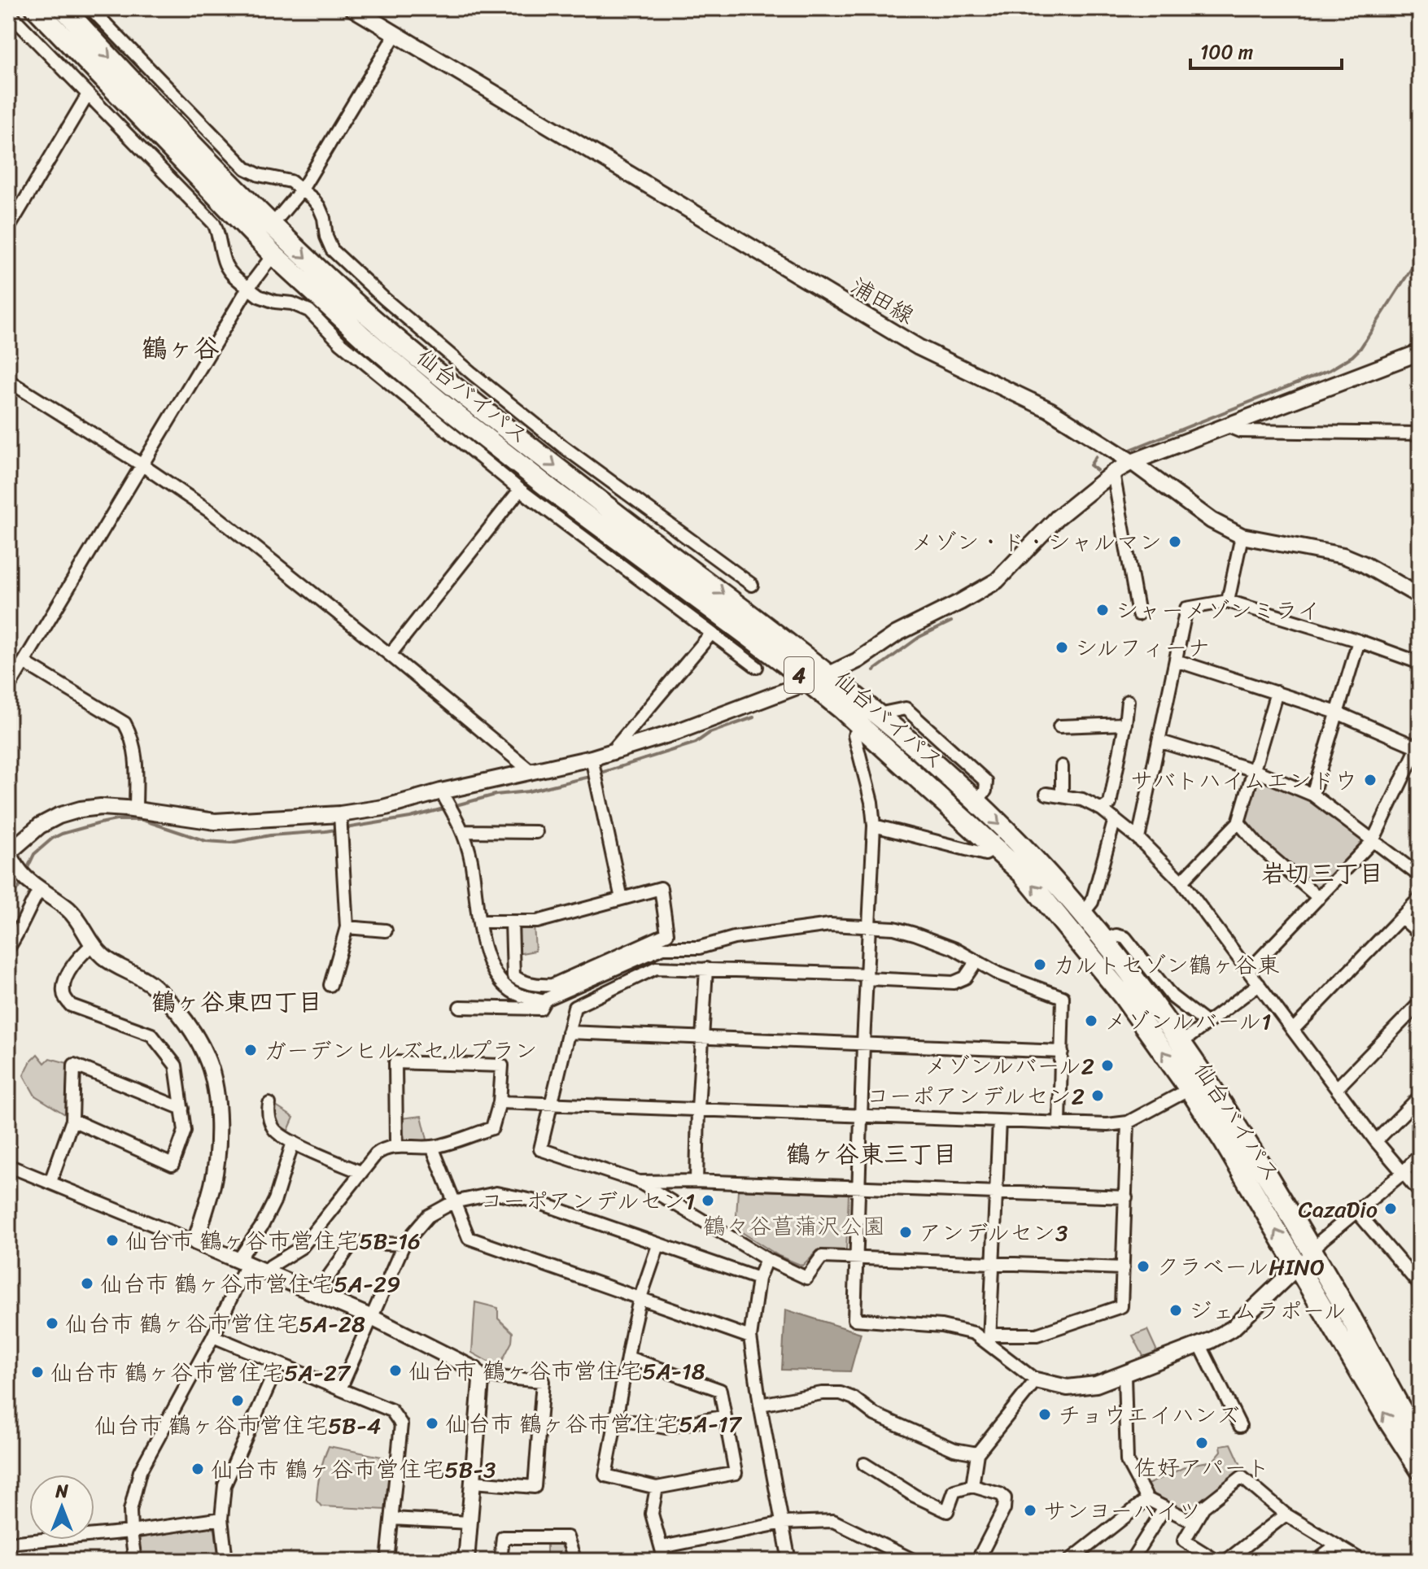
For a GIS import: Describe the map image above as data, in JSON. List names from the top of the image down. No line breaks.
{"streets":{"highway":["仙台バイパス","4"],"street":["浦田線"]},"districts":["鶴ヶ谷","岩切三丁目","鶴ヶ谷東四丁目","鶴ヶ谷東三丁目"],"parks":["鶴々谷菖蒲沢公園"],"places":["メゾン・ド・シャルマン","シャーメゾンミライ","シルフィーナ","サバトハイムエンドウ","カルトセゾン鶴ヶ谷東","メゾンルバール1","ガーデンヒルズセルプラン","メゾンルバール2","コーポアンデルセン2","コーポアンデルセン1","CazaDio","アンデルセン3","仙台市 鶴ヶ谷市営住宅5B-16","クラベールHINO","仙台市 鶴ヶ谷市営住宅5A-29","ジェムラポール","仙台市 鶴ヶ谷市営住宅5A-28","仙台市 鶴ヶ谷市営住宅5A-18","仙台市 鶴ヶ谷市営住宅5A-27","仙台市 鶴ヶ谷市営住宅5B-4","チョウエイハンズ","仙台市 鶴ヶ谷市営住宅5A-17","佐好アパート","仙台市 鶴ヶ谷市営住宅5B-3","サンヨーハイツ"],"scale_bar":"100 m","north":"top"}
